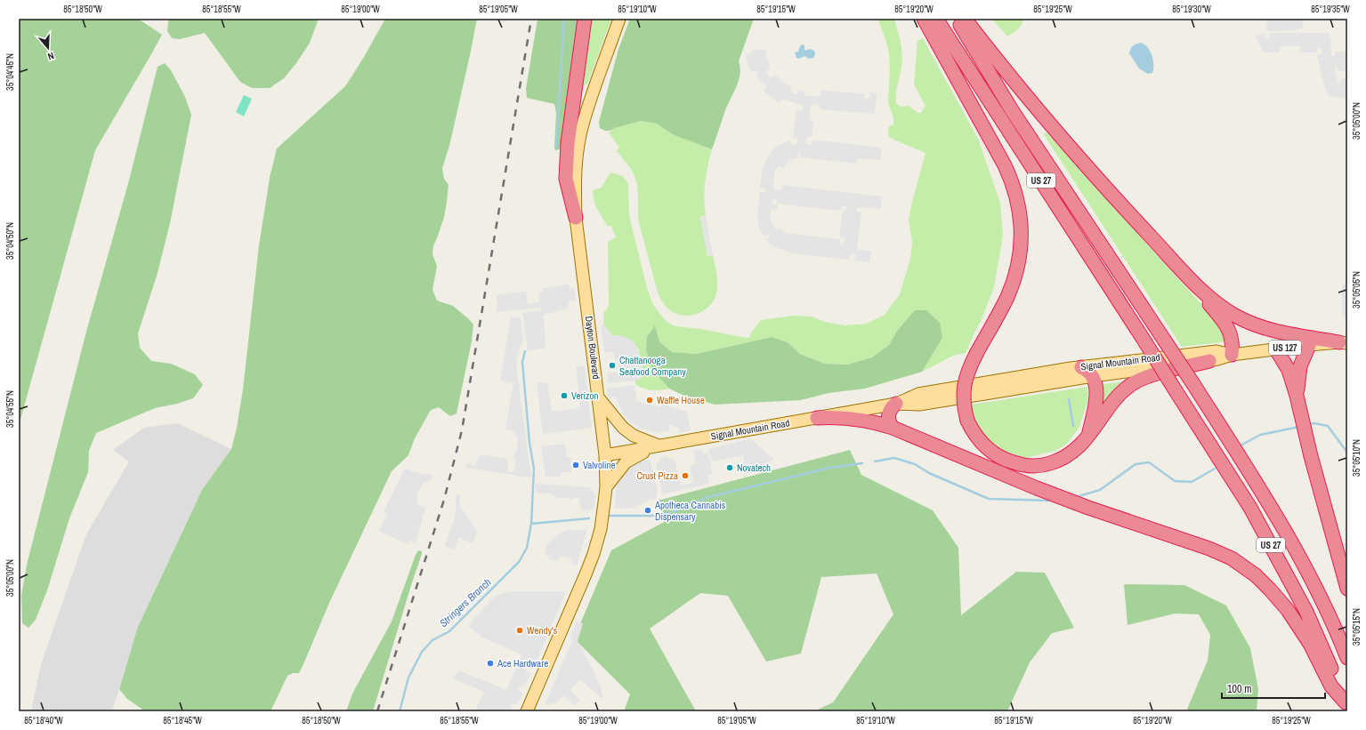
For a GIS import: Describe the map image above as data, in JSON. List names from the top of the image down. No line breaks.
{"streets":{"highway":["US 27"],"main road":["Dayton Boulevard","US 127","Signal Mountain Road"]},"crossings":[["Dayton Boulevard","Signal Mountain Road"],["US 127","Signal Mountain Road"]],"water":["Stringers Branch"],"places":["Chattanooga Seafood Company","Verizon","Waffle House","Valvoline","Novatech","Crust Pizza","Apotheca Cannabis Dispensary","Wendy's","Ace Hardware"],"scale_bar":"100 m","north":"bottom","coordinates":["85°18'50\"W","85°18'55\"W","85°19'00\"W","85°19'05\"W","85°19'10\"W","85°19'15\"W","85°19'20\"W","85°19'25\"W","85°19'30\"W","85°19'35\"W","35°04'45\"N","35°05'00\"N","35°04'50\"N","35°05'05\"N","35°04'55\"N","35°05'10\"N","35°05'15\"N","85°18'40\"W","85°18'45\"W"]}
